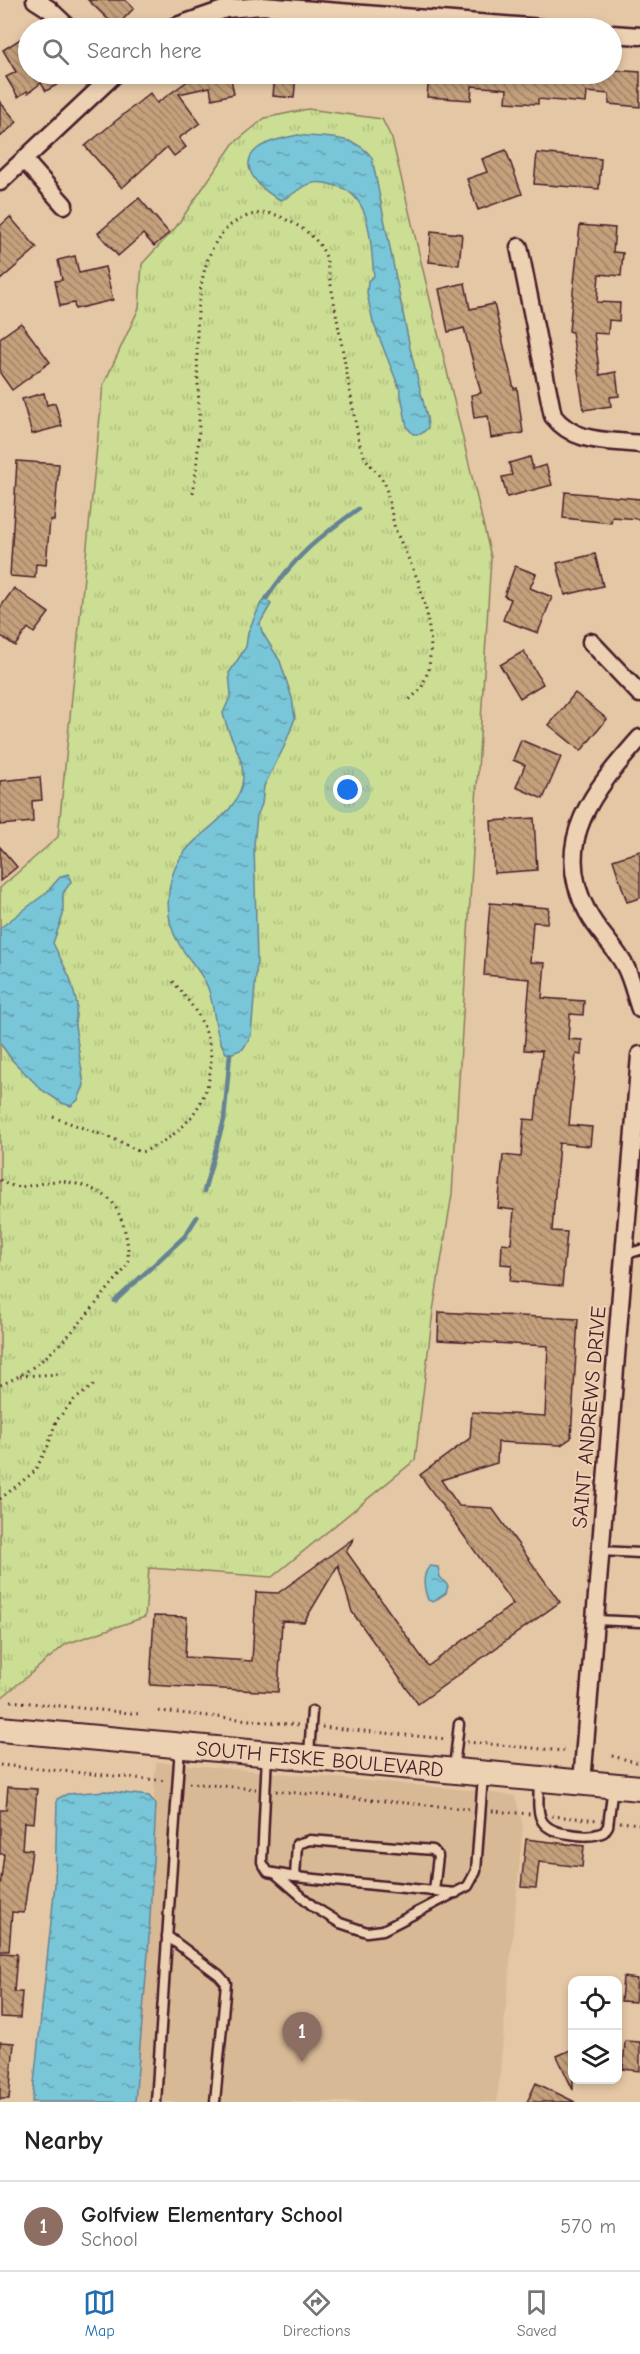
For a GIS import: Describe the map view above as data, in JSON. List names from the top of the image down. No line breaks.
{"streets":{"main road":["SOUTH FISKE BOULEVARD"],"street":["SAINT ANDREWS DRIVE"]},"crossings":[["SAINT ANDREWS DRIVE","SOUTH FISKE BOULEVARD"]],"page":{"search":"Search here","pins":"1","heading":"Nearby","list":[{"mark":"1","name":"Golfview Elementary School","note":"School","value":"570 m"}],"nav":["Map","Directions","Saved"]}}
